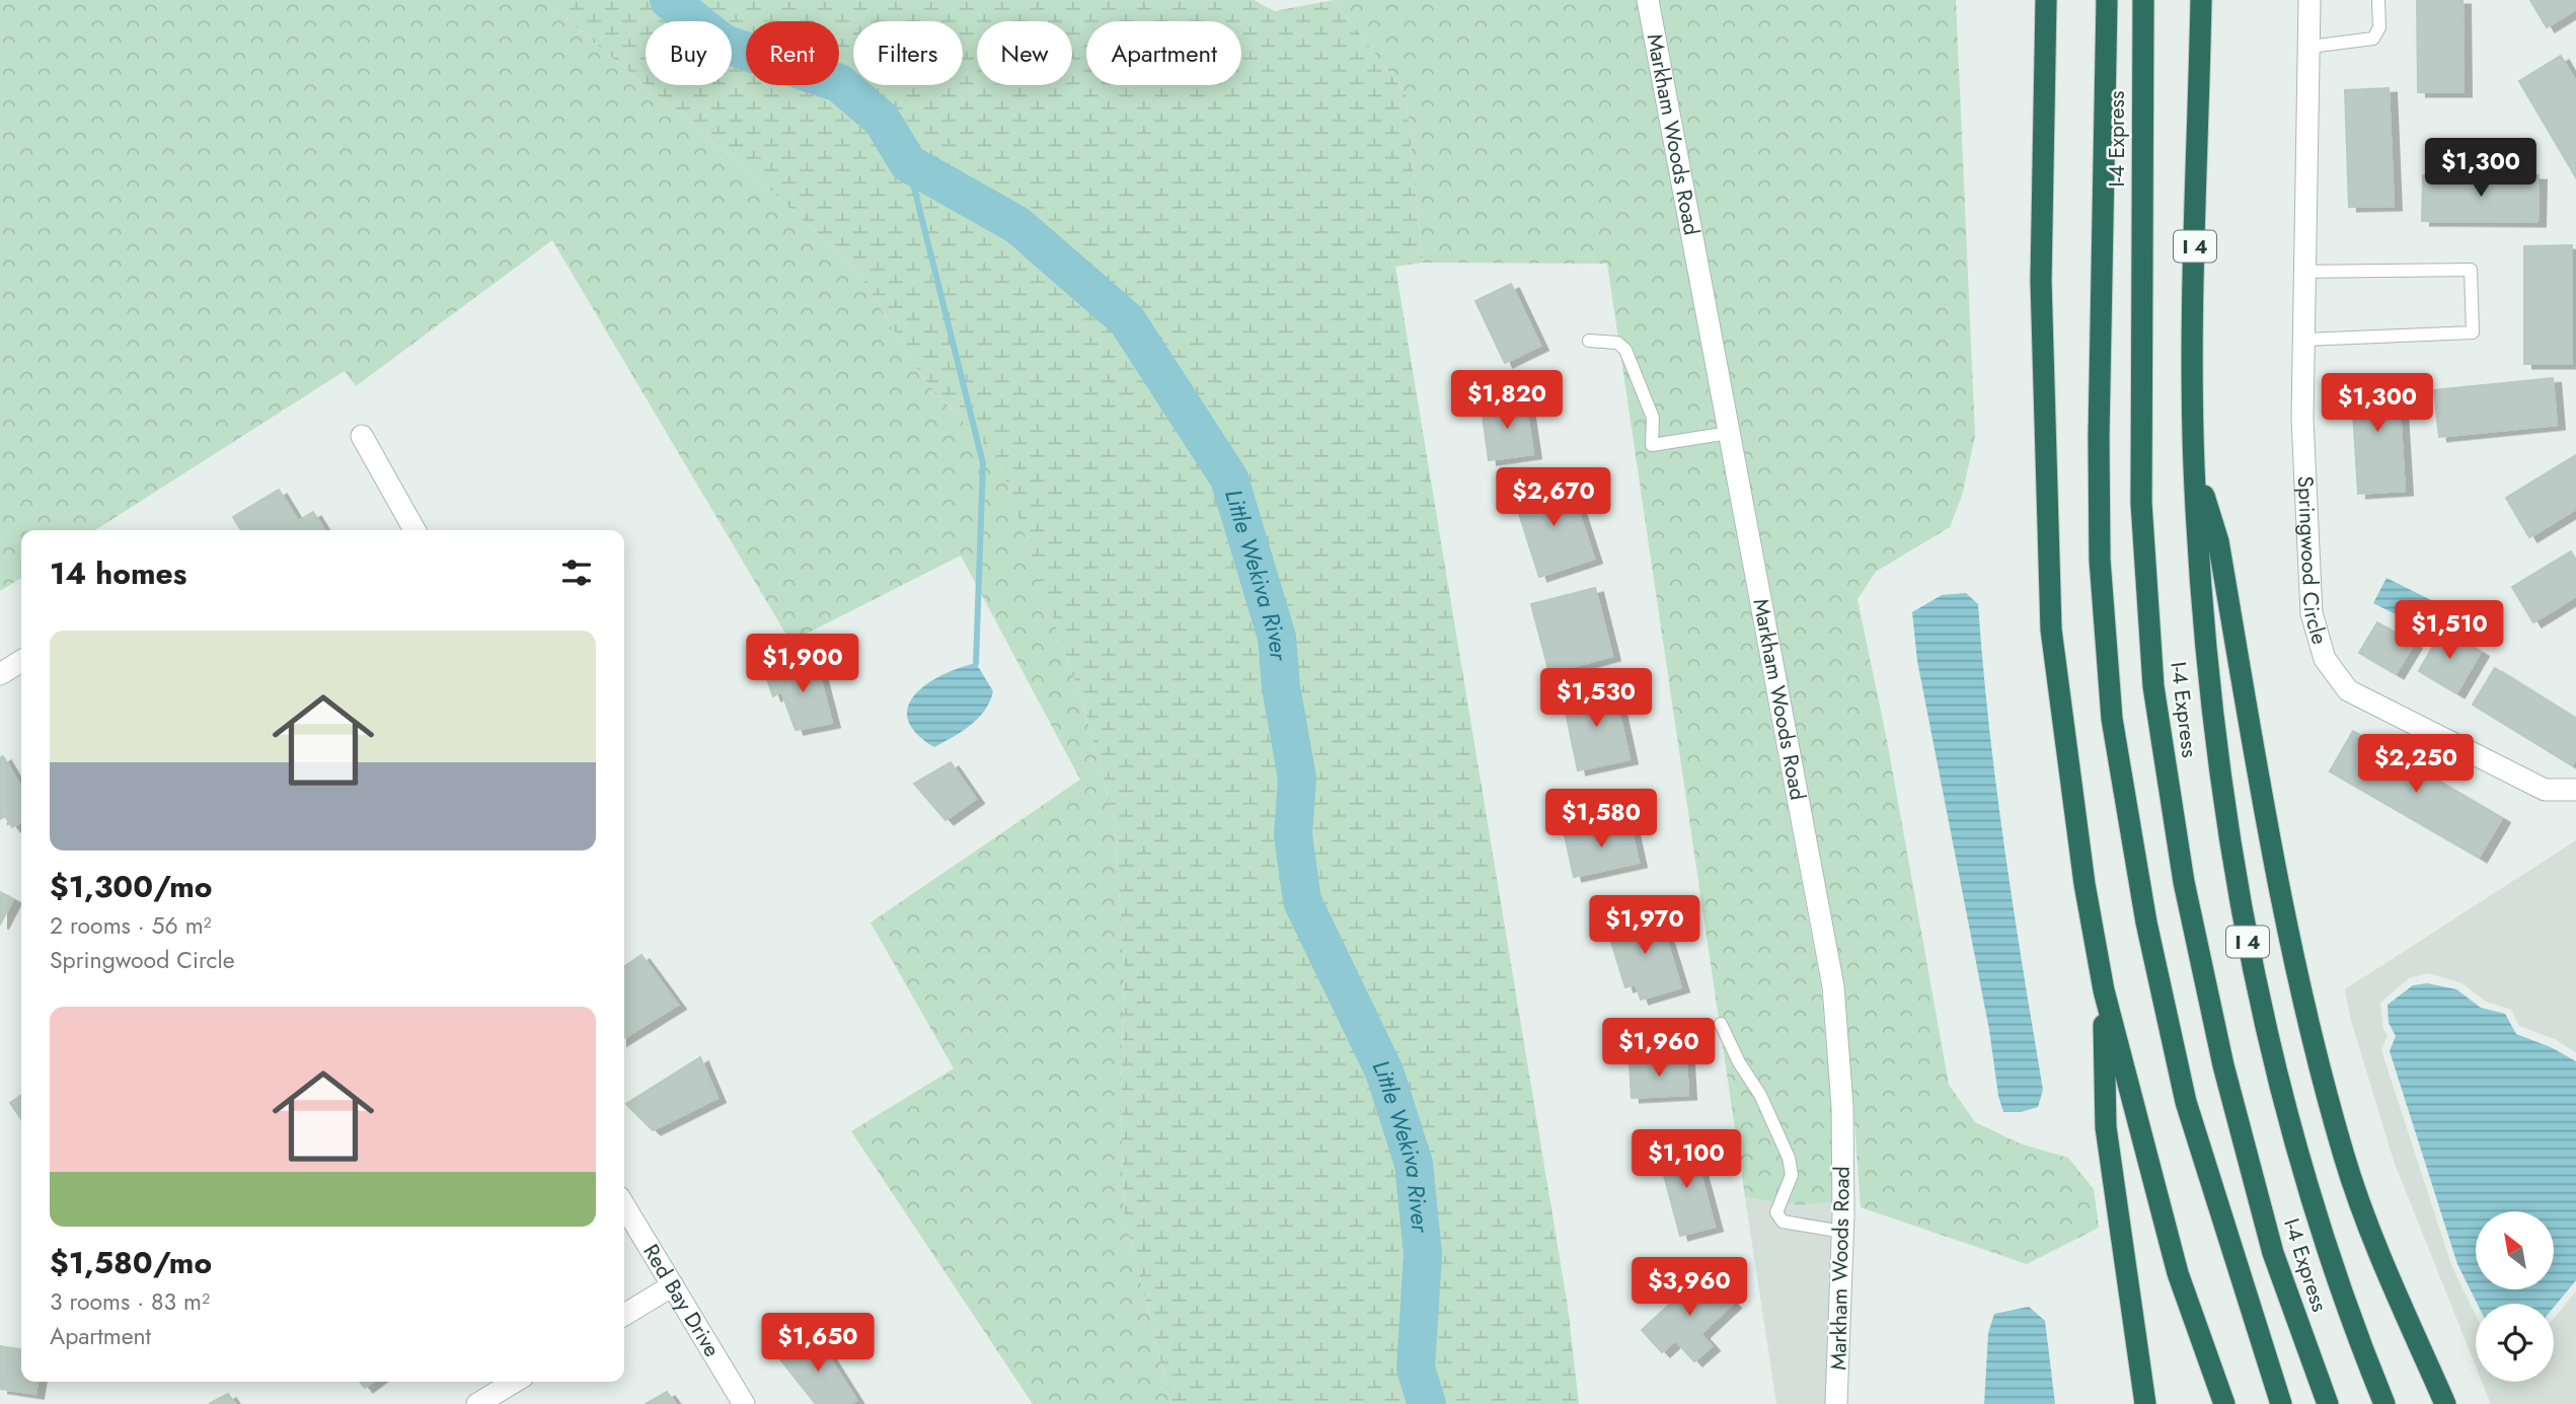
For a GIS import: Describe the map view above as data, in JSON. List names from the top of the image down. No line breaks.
{"streets":{"highway":["I-4 Express","I 4"],"street":["Markham Woods Road","Springwood Circle","Red Bay Drive"]},"water":["Little Wekiva River"],"north":"top left","page":{"chip":["Buy","Rent","Filters","New","Apartment"],"price":["$1,300","$1,820","$1,300","$2,670","$1,510","$1,900","$1,530","$2,250","$1,580","$1,970","$1,960","$1,100","$3,960","$1,650"],"heading":"14 homes","list":[{"name":"$1,300/mo","note":"2 rooms · 56 m² · Springwood Circle"},{"name":"$1,580/mo","note":"3 rooms · 83 m² · Apartment"}]}}
